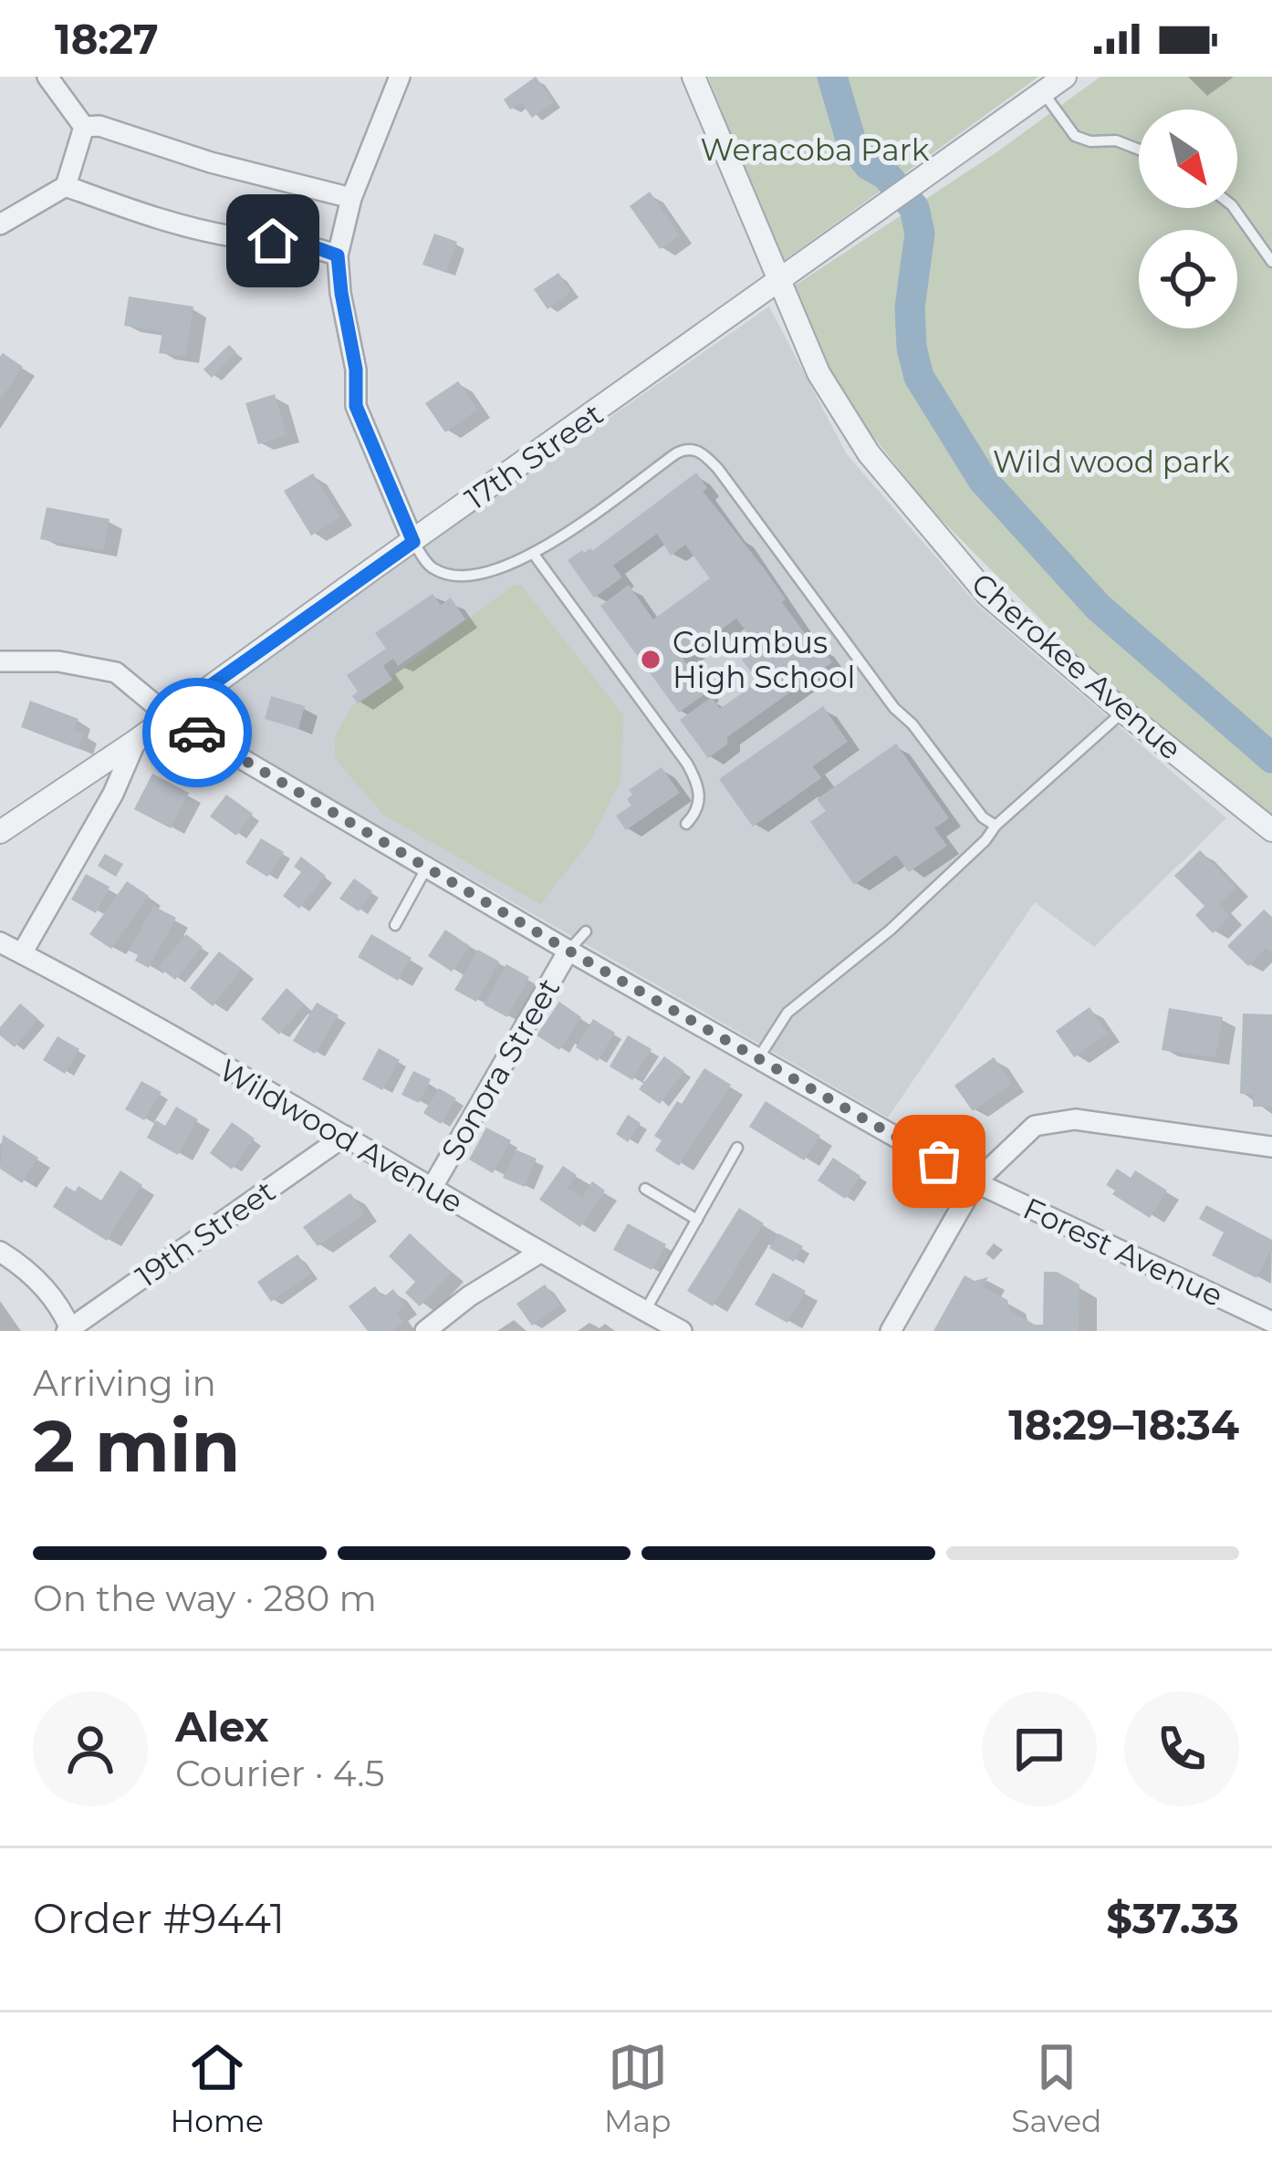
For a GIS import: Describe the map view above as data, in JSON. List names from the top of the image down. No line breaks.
{"streets":{"street":["17th Street","Cherokee Avenue","Sonora Street","Wildwood Avenue","19th Street","Forest Avenue"]},"crossings":[["17th Street","Cherokee Avenue"],["17th Street","Forest Avenue"],["Sonora Street","Wildwood Avenue"],["Sonora Street","Forest Avenue"],["Wildwood Avenue","19th Street"]],"parks":["Weracoba Park","Wild wood park"],"places":["Columbus High School"],"north":"bottom right","page":{"status":"18:27","heading":["2 min","Arriving in","18:29–18:34"],"panel":["Alex","Courier · 4.5","Order #9441","$37.33"],"bar":"On the way · 280 m","tabs":["Home","Map","Saved"]}}
